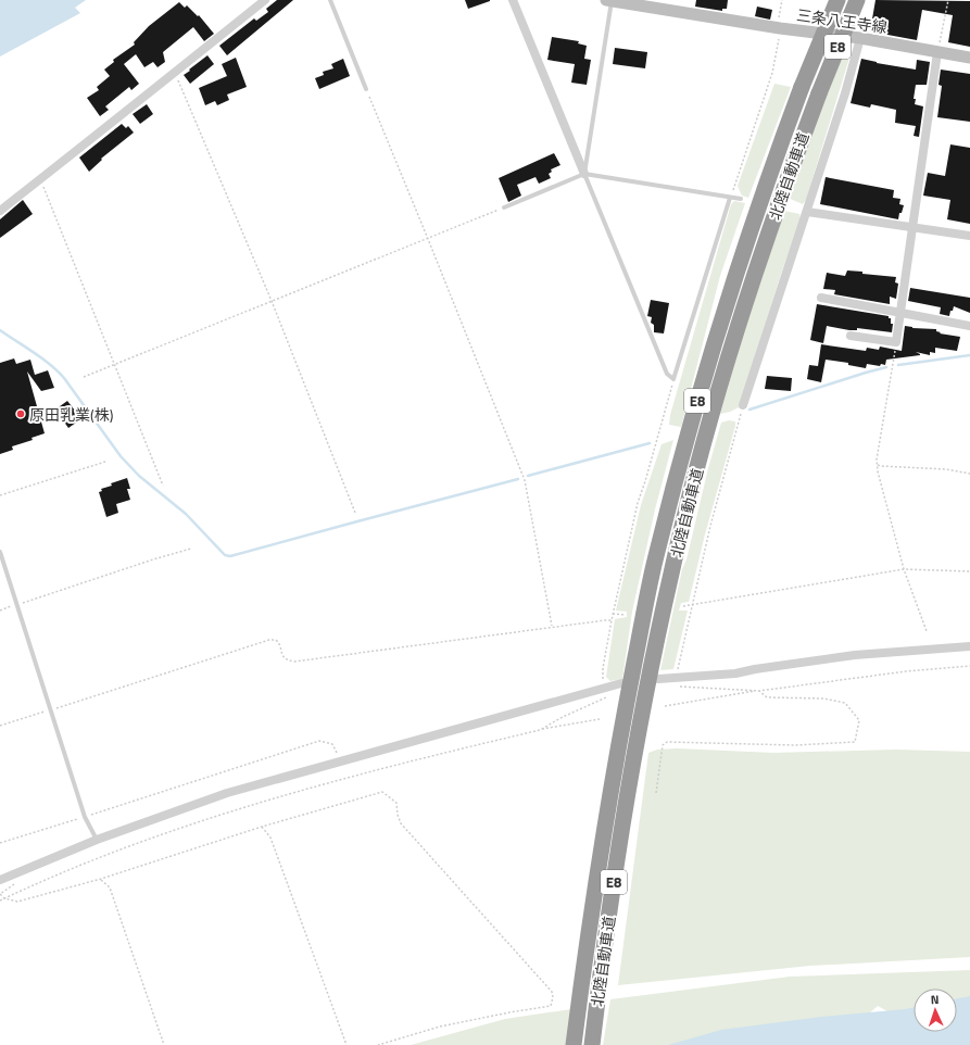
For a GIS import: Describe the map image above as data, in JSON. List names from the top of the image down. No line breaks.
{"streets":{"highway":["E8","北陸自動車道"],"main road":["三条八王寺線"]},"places":["原田乳業(株)"],"north":"top"}
